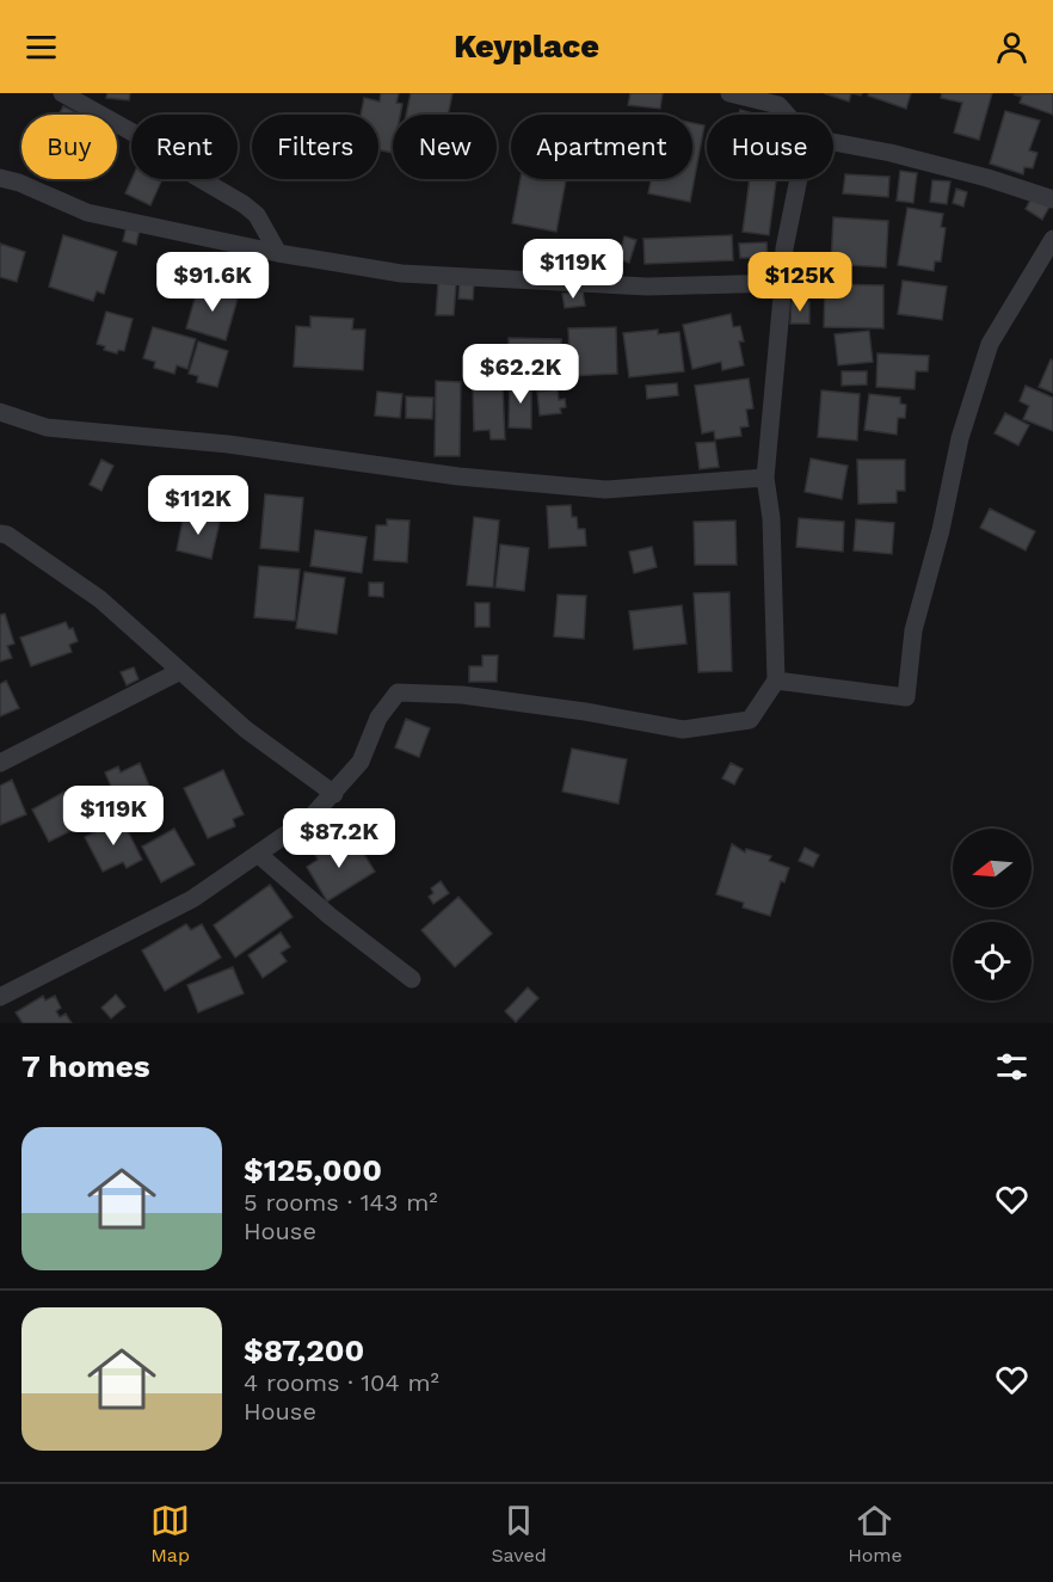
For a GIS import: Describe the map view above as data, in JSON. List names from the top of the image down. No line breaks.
{"north":"left","page":{"header":"Keyplace","chip":["Buy","Rent","Filters","New","Apartment","House"],"price":["$119K","$91.6K","$125K","$62.2K","$112K","$119K","$87.2K"],"heading":"7 homes","list":[{"name":"$125,000","note":"5 rooms · 143 m² · House"},{"name":"$87,200","note":"4 rooms · 104 m² · House"}],"tabs":["Map","Saved","Home"]}}
